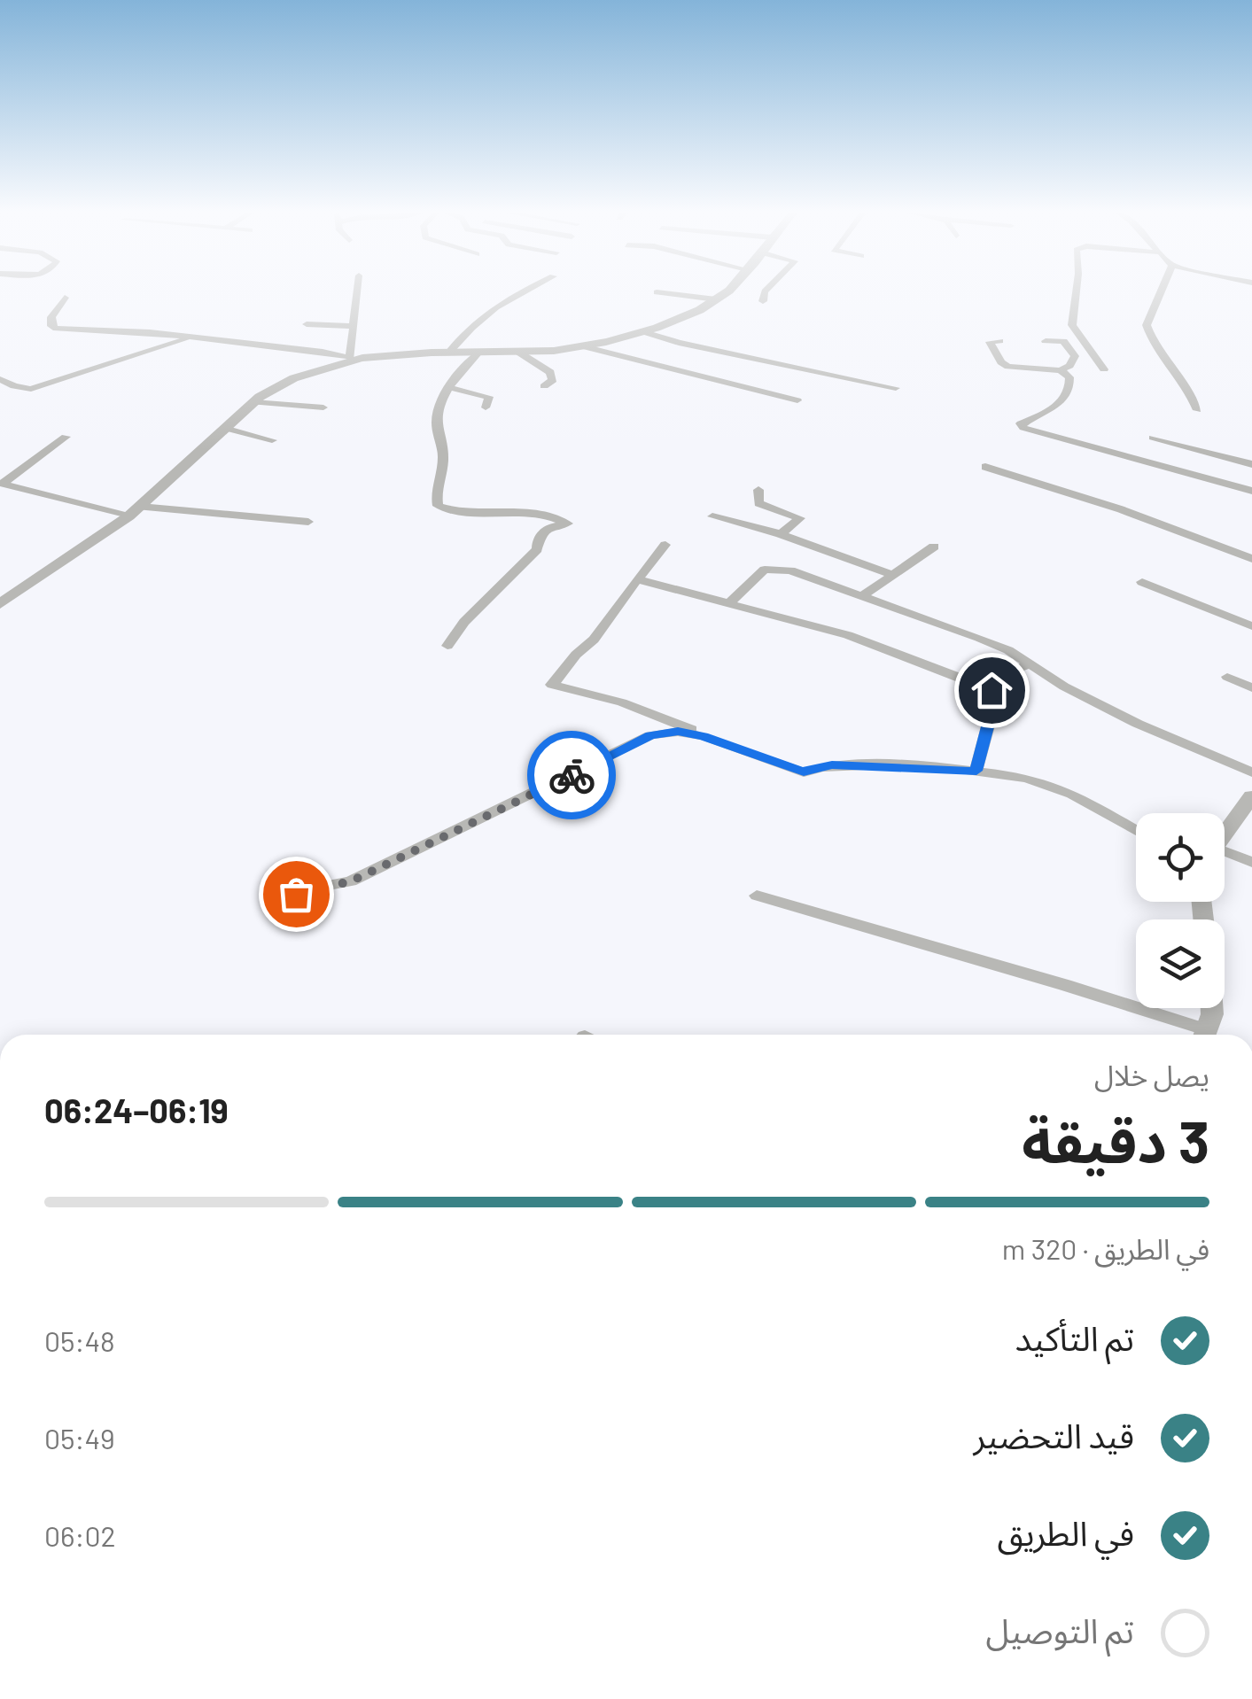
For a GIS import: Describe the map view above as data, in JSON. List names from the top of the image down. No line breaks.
{"page":{"heading":["3 دقيقة","يصل خلال","06:19–06:24"],"bar":"في الطريق · 320 m","list":[["تم التأكيد","05:48"],["قيد التحضير","05:49"],["في الطريق","06:02"],"تم التوصيل"]}}
